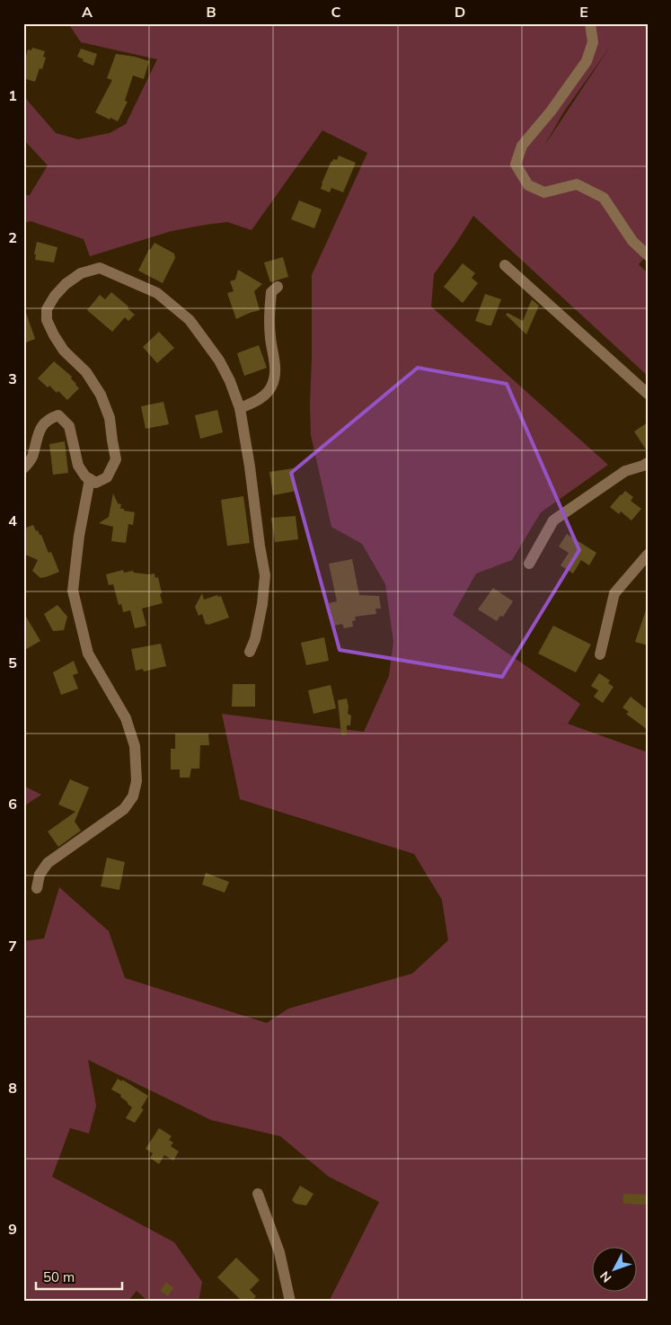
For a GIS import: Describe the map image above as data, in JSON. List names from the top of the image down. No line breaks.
{"scale_bar":"50 m","north":"bottom left","grid":{"columns":["A","B","C","D","E"],"rows":["1","2","3","4","5","6","7","8","9"]}}
